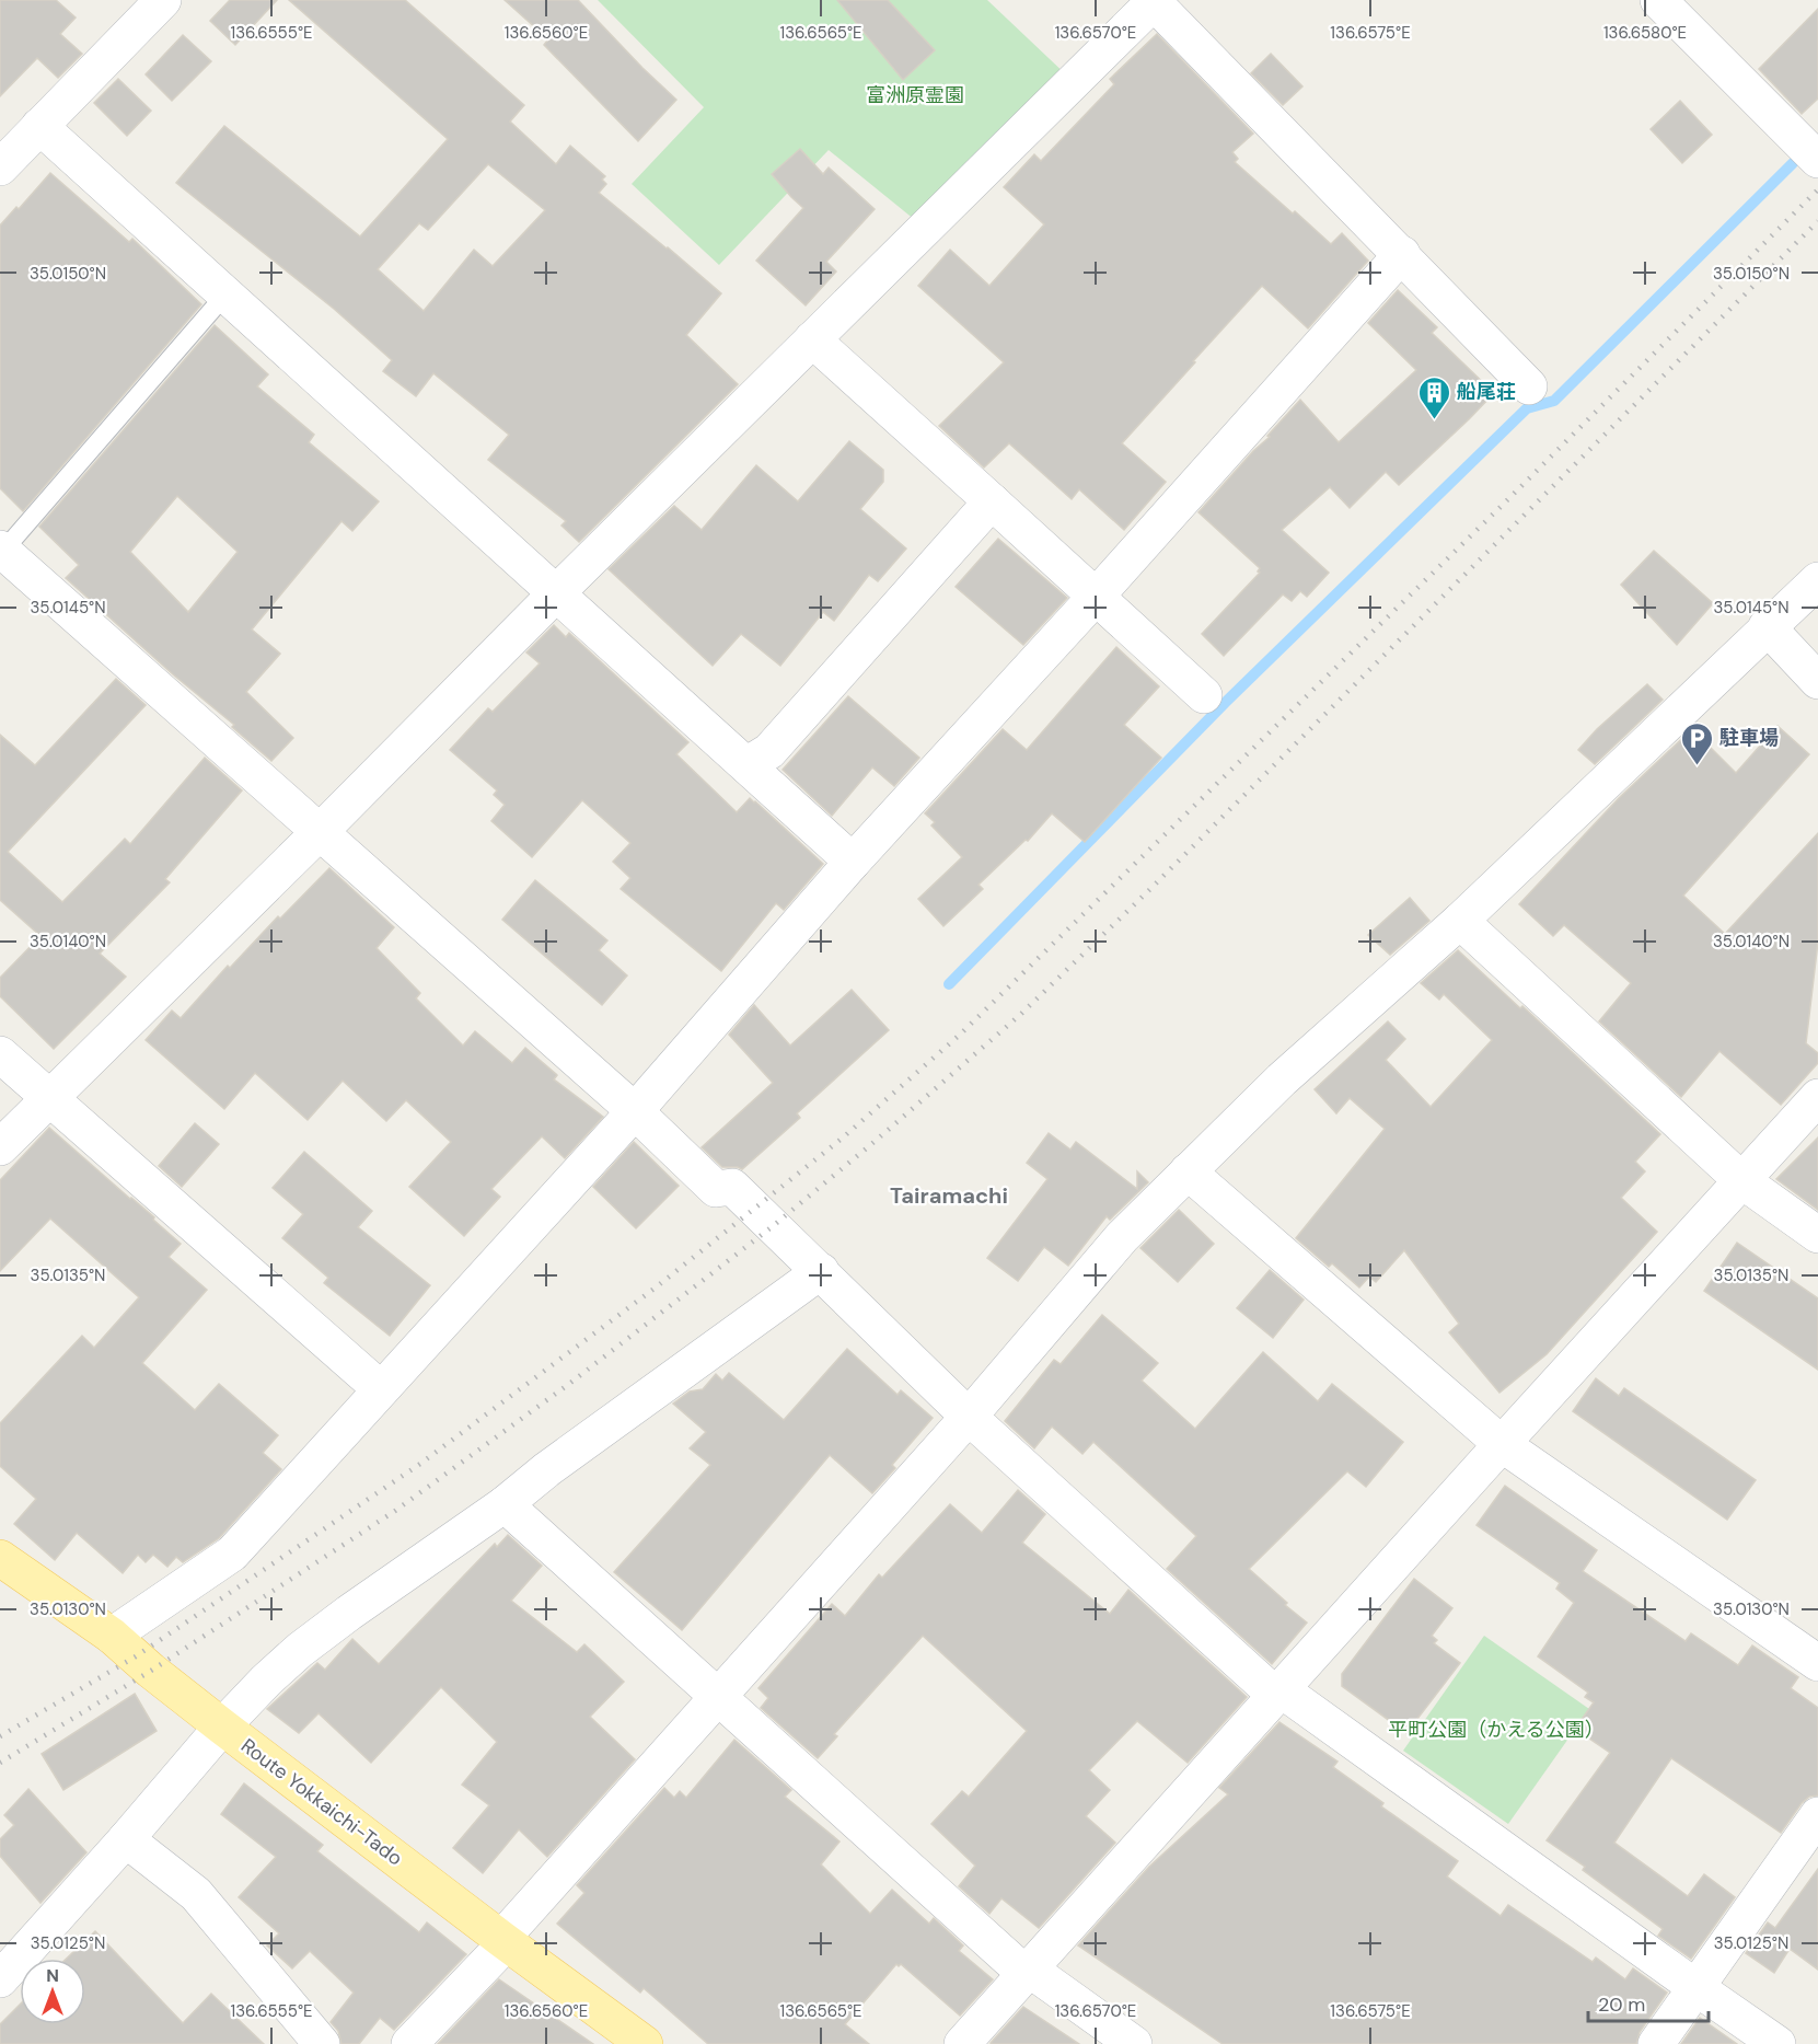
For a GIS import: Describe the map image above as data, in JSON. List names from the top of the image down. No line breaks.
{"streets":{"main road":["Route Yokkaichi-Tado"]},"districts":["Tairamachi"],"parks":["富洲原霊園","平町公園（かえる公園）"],"places":{"building":["船尾荘"],"parking":["駐車場"]},"scale_bar":"20 m","north":"top","coordinates":["136.6555°E","136.6560°E","136.6565°E","136.6570°E","136.6575°E","136.6580°E","35.0150°N","35.0145°N","35.0140°N","35.0135°N","35.0130°N","35.0125°N"]}
